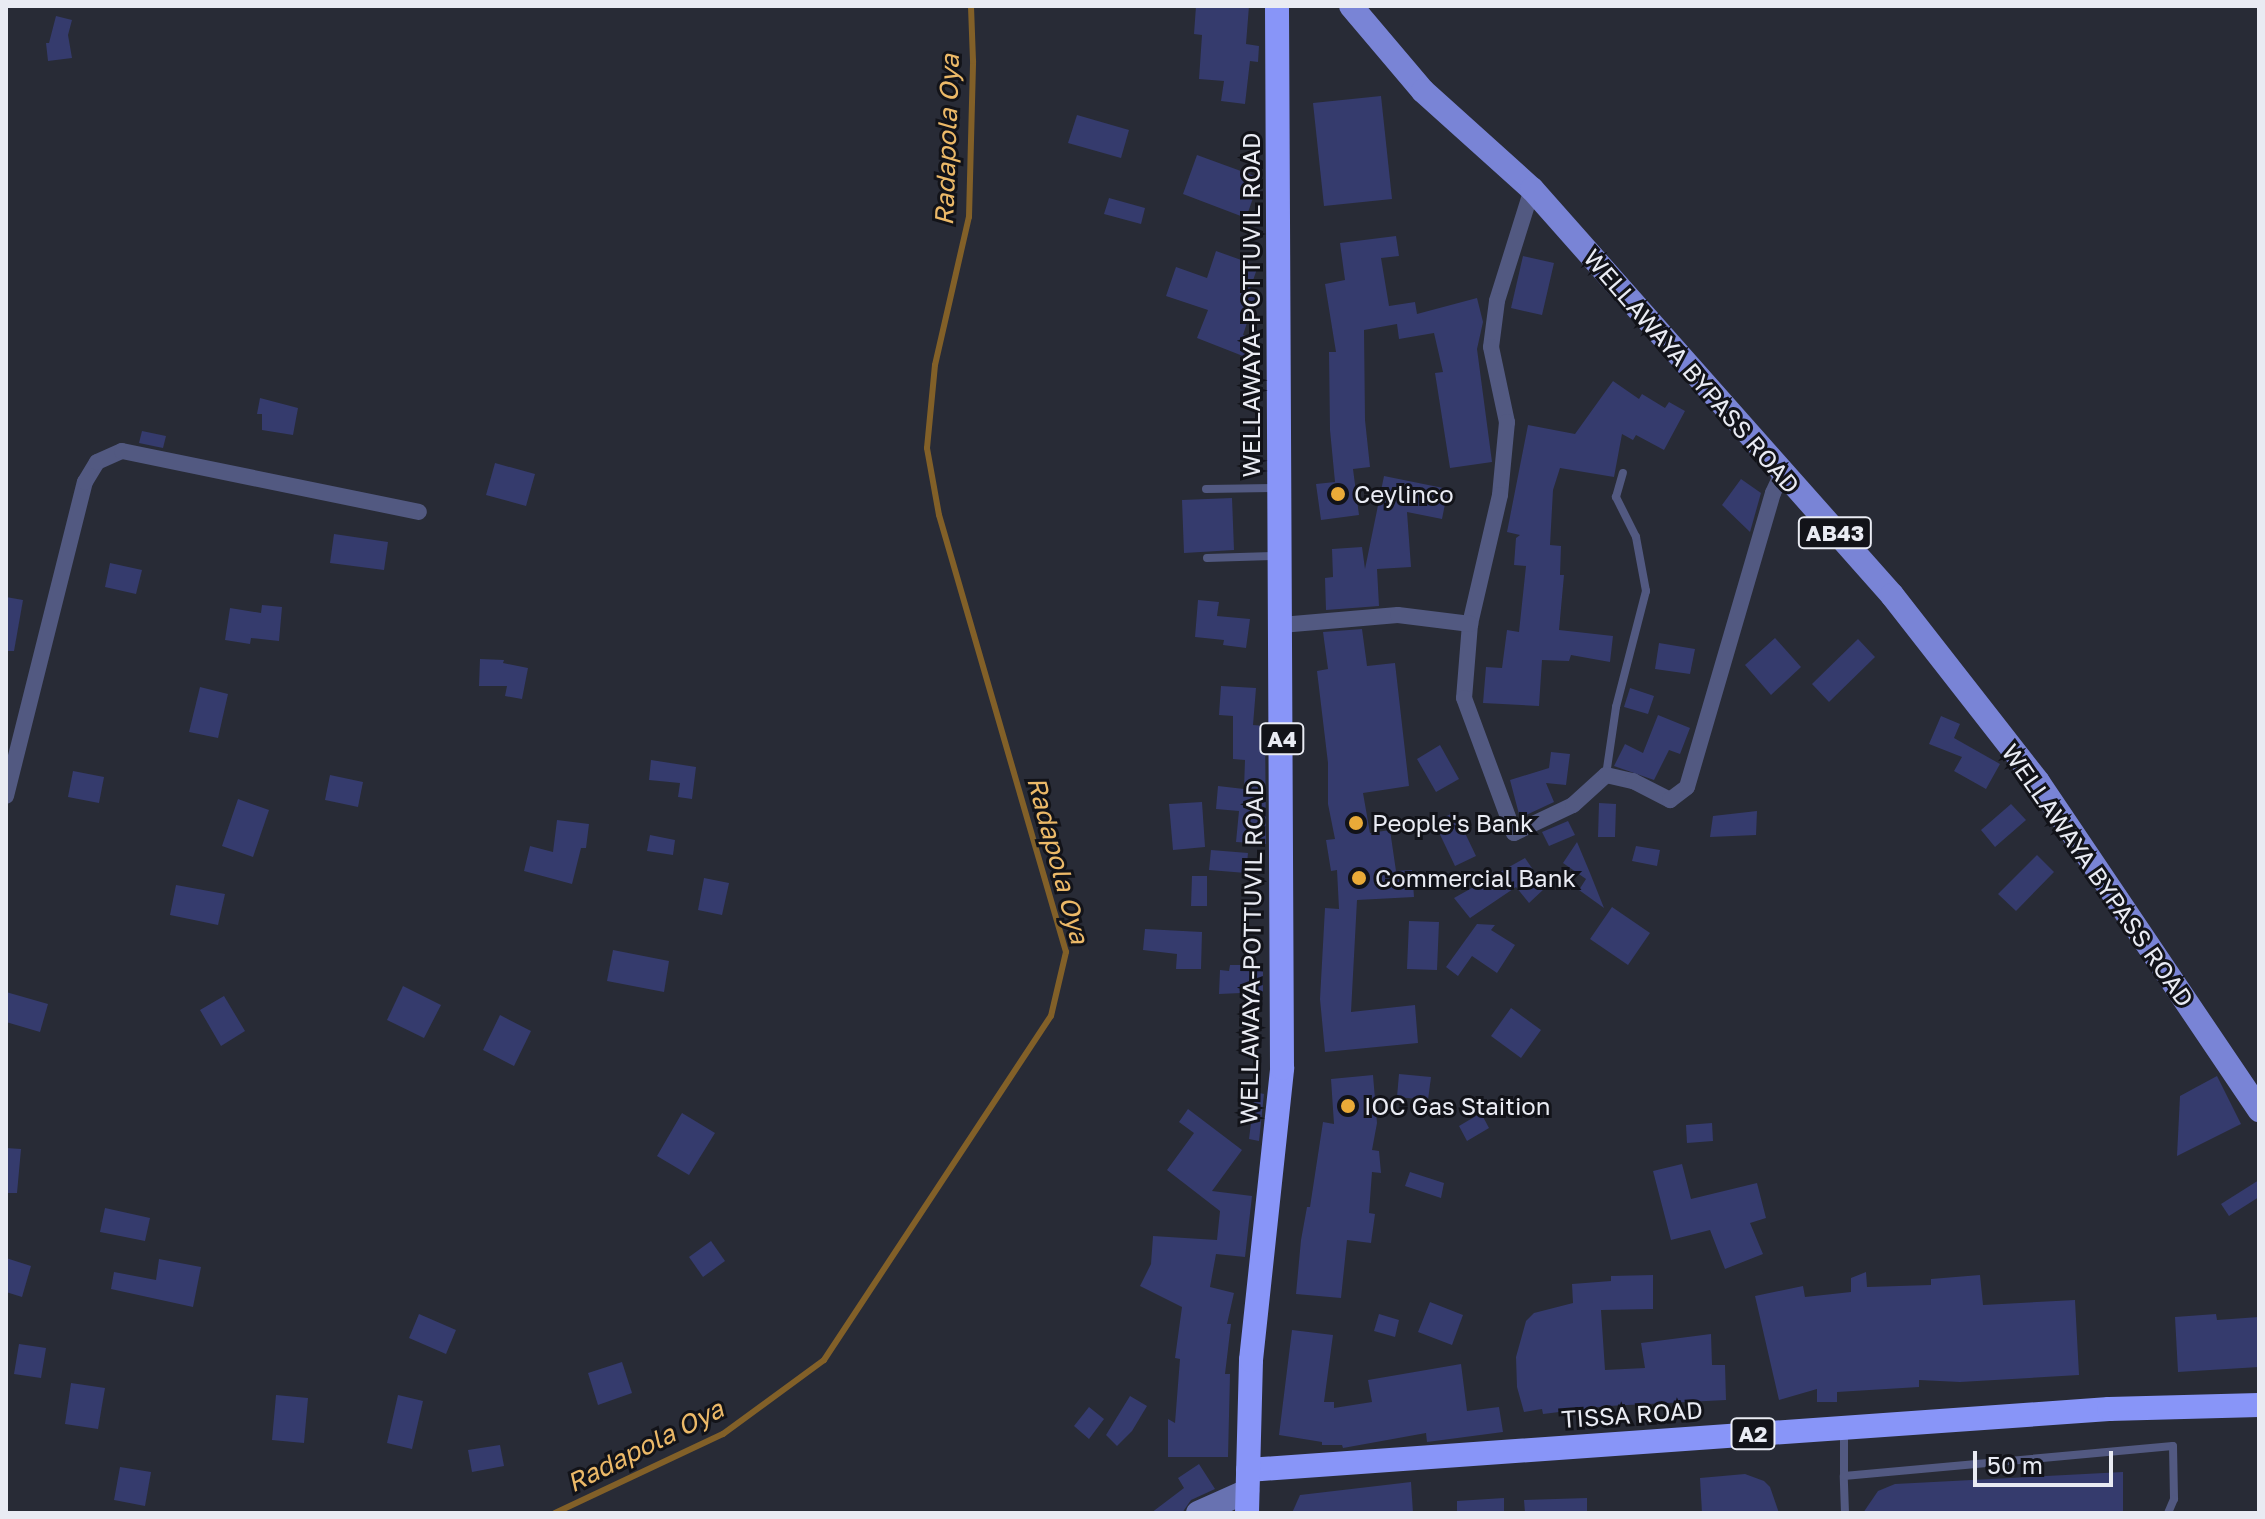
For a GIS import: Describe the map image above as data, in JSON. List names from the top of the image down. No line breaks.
{"streets":{"highway":["WELLAWAYA-POTTUVIL ROAD","A4","TISSA ROAD","A2"],"main road":["WELLAWAYA BYPASS ROAD","AB43"]},"crossings":[["WELLAWAYA-POTTUVIL ROAD","TISSA ROAD"]],"water":["Radapola Oya"],"places":["Ceylinco","People's Bank","Commercial Bank","IOC Gas Staition"],"scale_bar":"50 m"}
